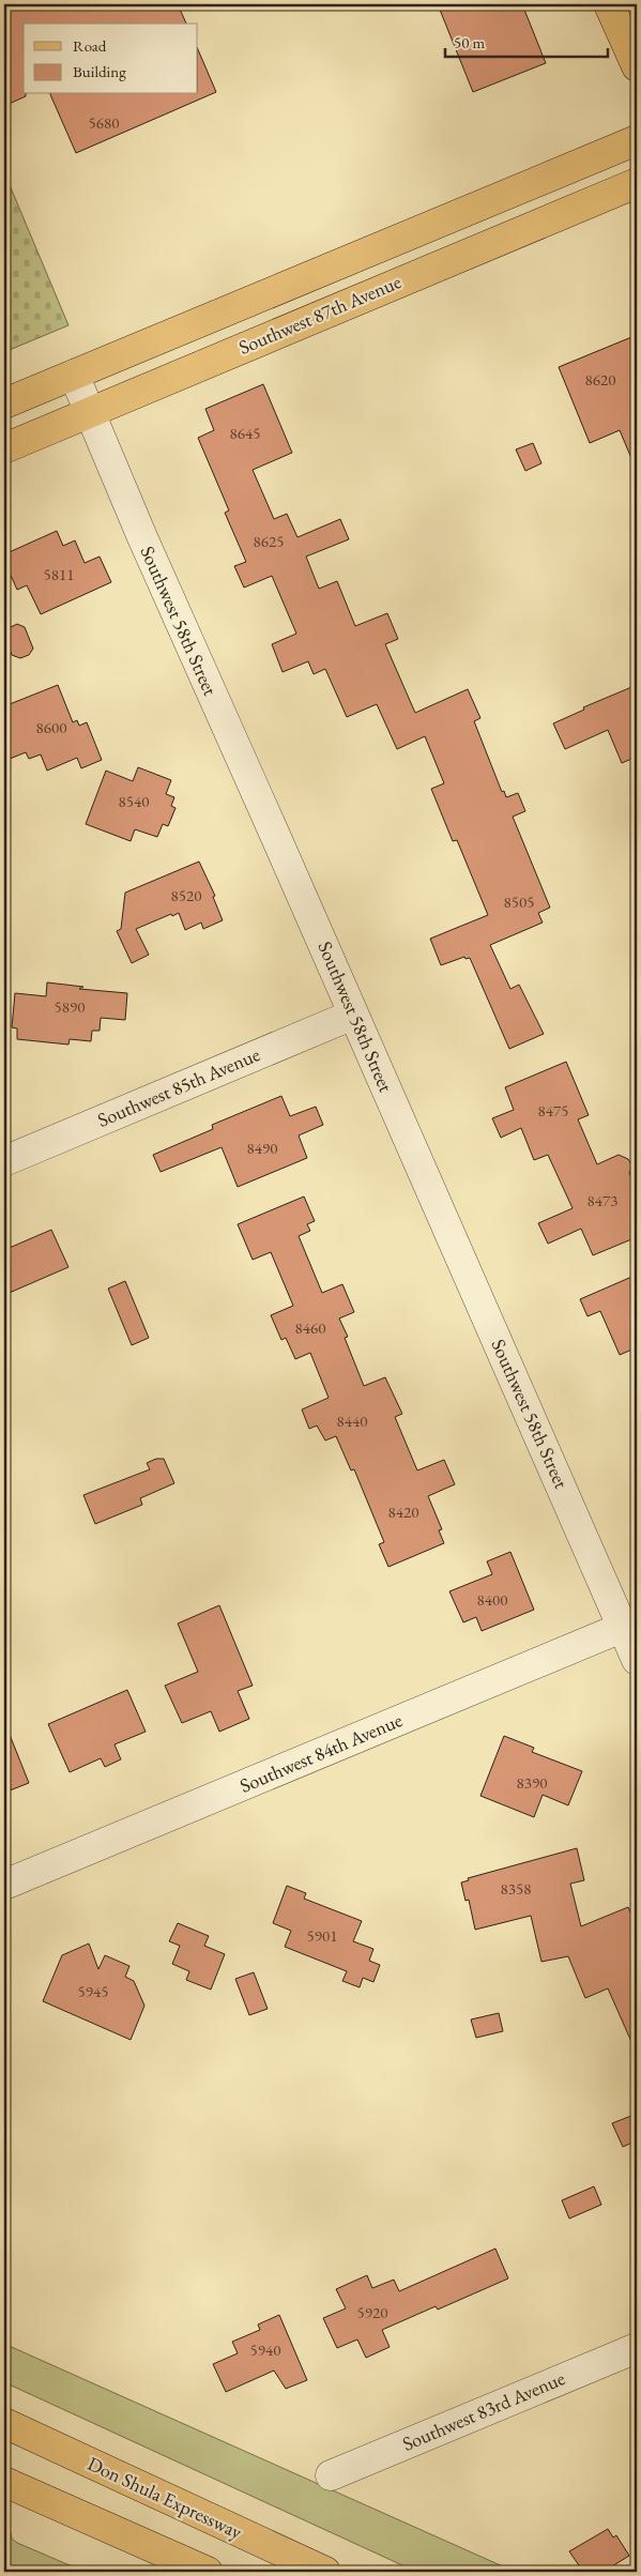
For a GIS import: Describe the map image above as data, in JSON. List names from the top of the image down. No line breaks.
{"streets":{"main road":["Southwest 87th Avenue","Don Shula Expressway"],"street":["Southwest 58th Street","Southwest 85th Avenue","Southwest 84th Avenue","Southwest 83rd Avenue"]},"crossings":[["Southwest 87th Avenue","Southwest 58th Street"],["Southwest 58th Street","Southwest 85th Avenue"],["Southwest 58th Street","Southwest 84th Avenue"]],"house_numbers":["5680","8620","8645","8625","5811","8600","8540","8520","8505","5890","8475","8490","8473","8460","8440","8420","8400","8390","8358","5901","5945","5920","5940"],"legend":["Road","Building"],"scale_bar":"50 m"}
